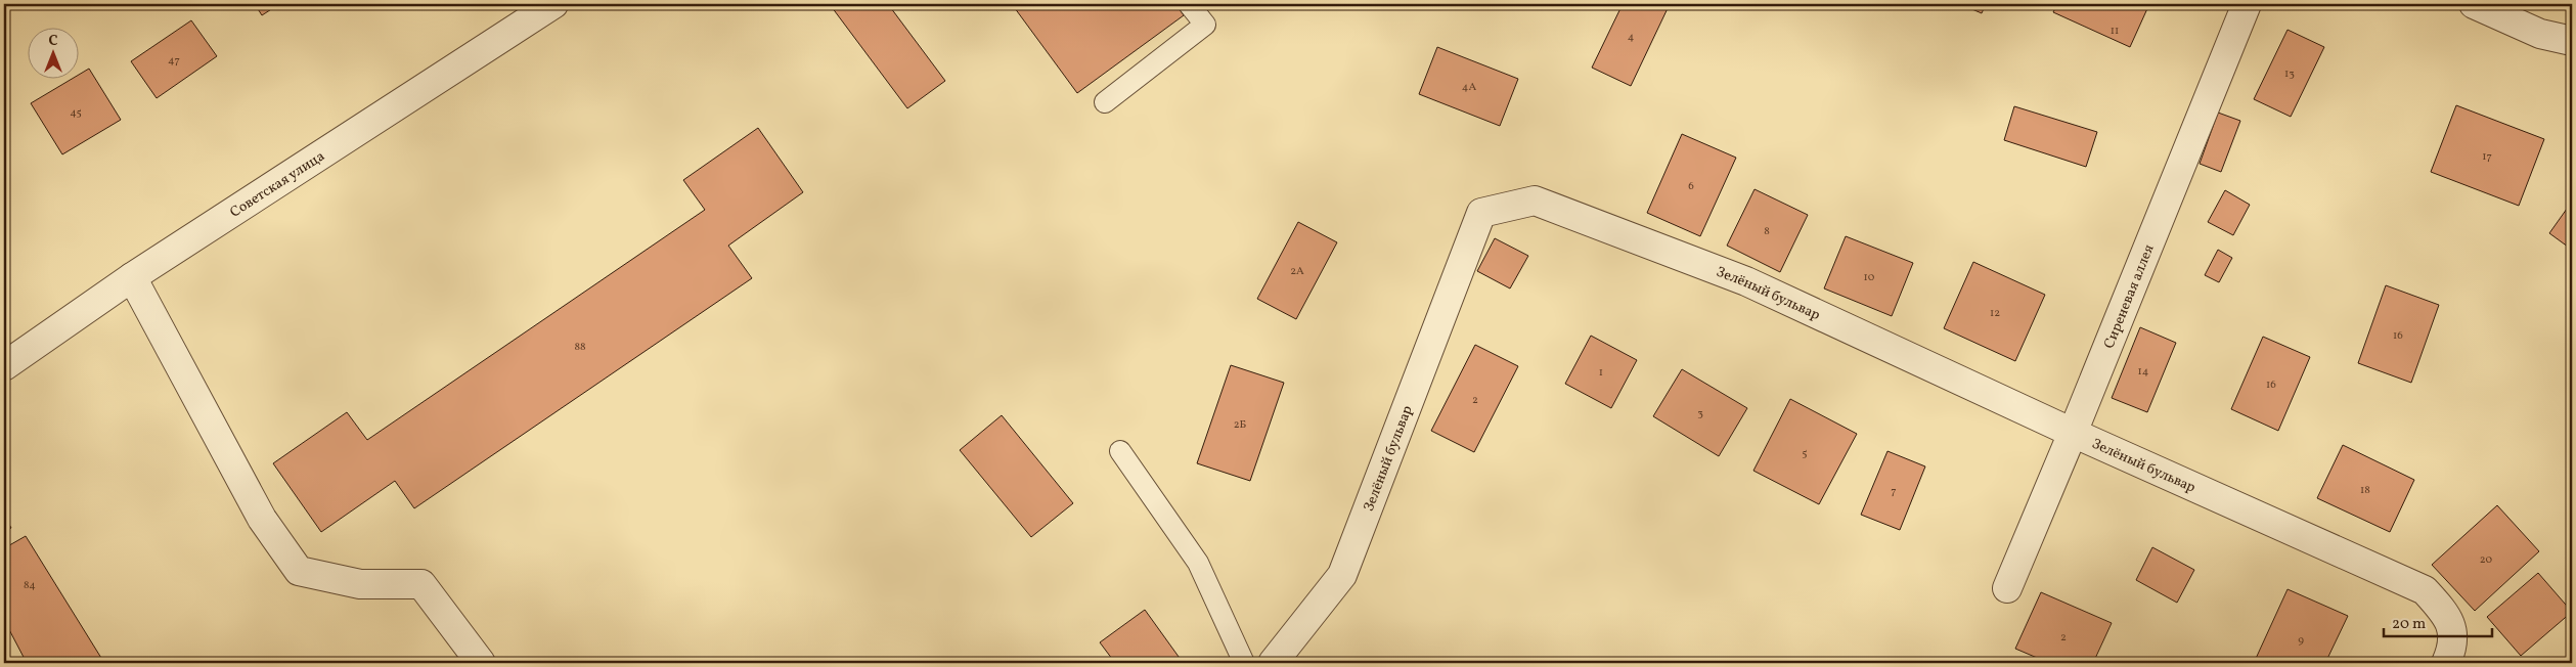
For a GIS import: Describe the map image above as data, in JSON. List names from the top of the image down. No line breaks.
{"streets":{"street":["Советская улица","Зелёный бульвар","Сиреневая аллея"]},"crossings":[["Зелёный бульвар","Сиреневая аллея"]],"house_numbers":["11","4","47","13","4А","45","17","6","8","2А","10","12","16","88","14","1","16","2","3","2Б","5","18","7","20","84","2","9"],"scale_bar":"20 m","north":"top"}
